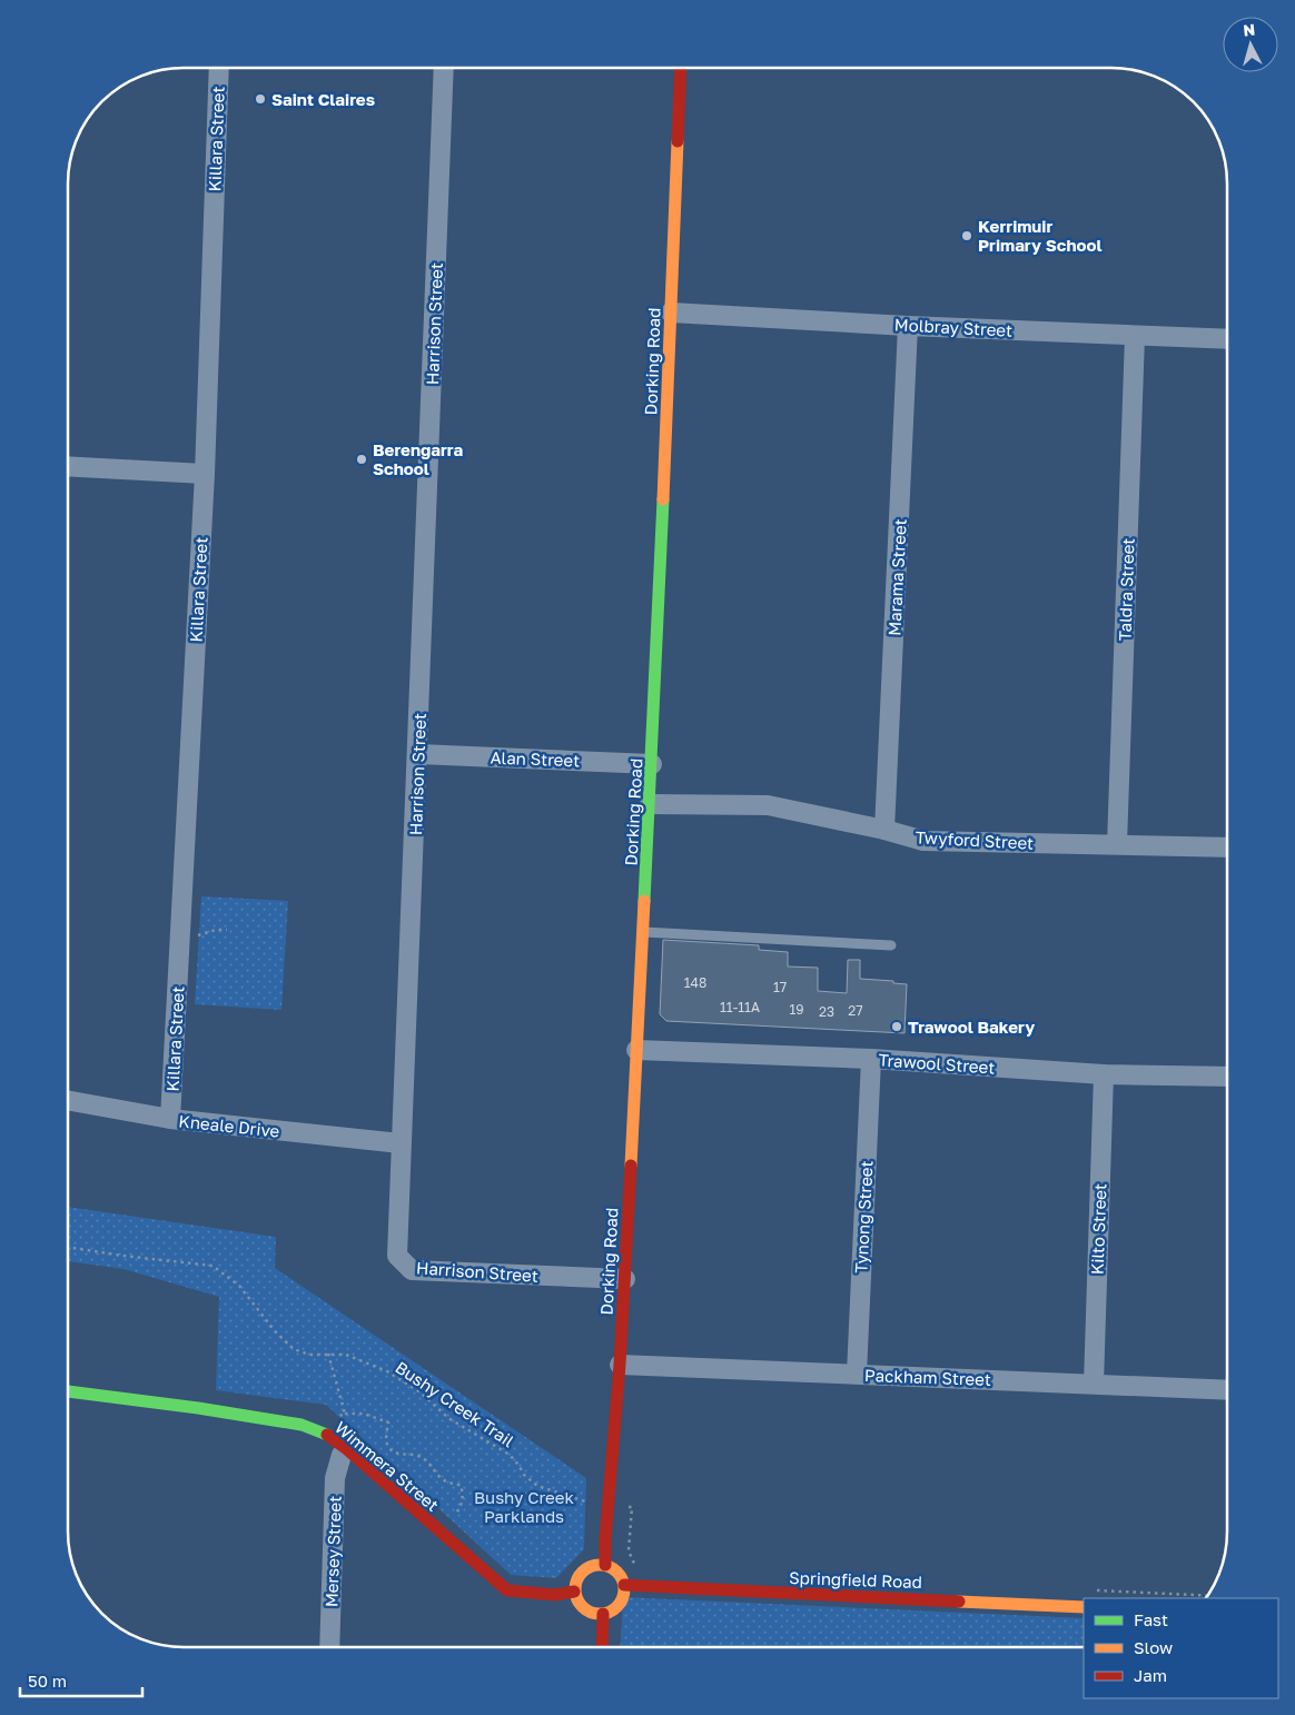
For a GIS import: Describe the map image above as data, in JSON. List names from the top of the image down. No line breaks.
{"streets":{"street":["Killara Street","Harrison Street","Molbray Street","Dorking Road","Marama Street","Taldra Street","Alan Street","Twyford Street","Trawool Street","Kneale Drive","Tynong Street","Kilto Street","Packham Street","Wimmera Street","Mersey Street","Springfield Road"],"path":["Bushy Creek Trail"]},"crossings":[["Killara Street","Kneale Drive"],["Harrison Street","Dorking Road"],["Harrison Street","Alan Street"],["Harrison Street","Kneale Drive"],["Molbray Street","Dorking Road"],["Molbray Street","Marama Street"],["Molbray Street","Taldra Street"],["Dorking Road","Alan Street"],["Dorking Road","Twyford Street"],["Dorking Road","Trawool Street"],["Dorking Road","Packham Street"],["Dorking Road","Wimmera Street"],["Dorking Road","Springfield Road"],["Marama Street","Twyford Street"],["Taldra Street","Twyford Street"],["Trawool Street","Tynong Street"],["Trawool Street","Kilto Street"],["Tynong Street","Packham Street"],["Kilto Street","Packham Street"],["Wimmera Street","Mersey Street"],["Wimmera Street","Springfield Road"]],"parks":["Bushy Creek Parklands"],"places":["Saint Claires","Kerrimuir Primary School","Berengarra School","Trawool Bakery"],"house_numbers":["148","17","11-11A","19","27","23"],"legend":["Fast","Slow","Jam"],"scale_bar":"50 m","north":"top"}
